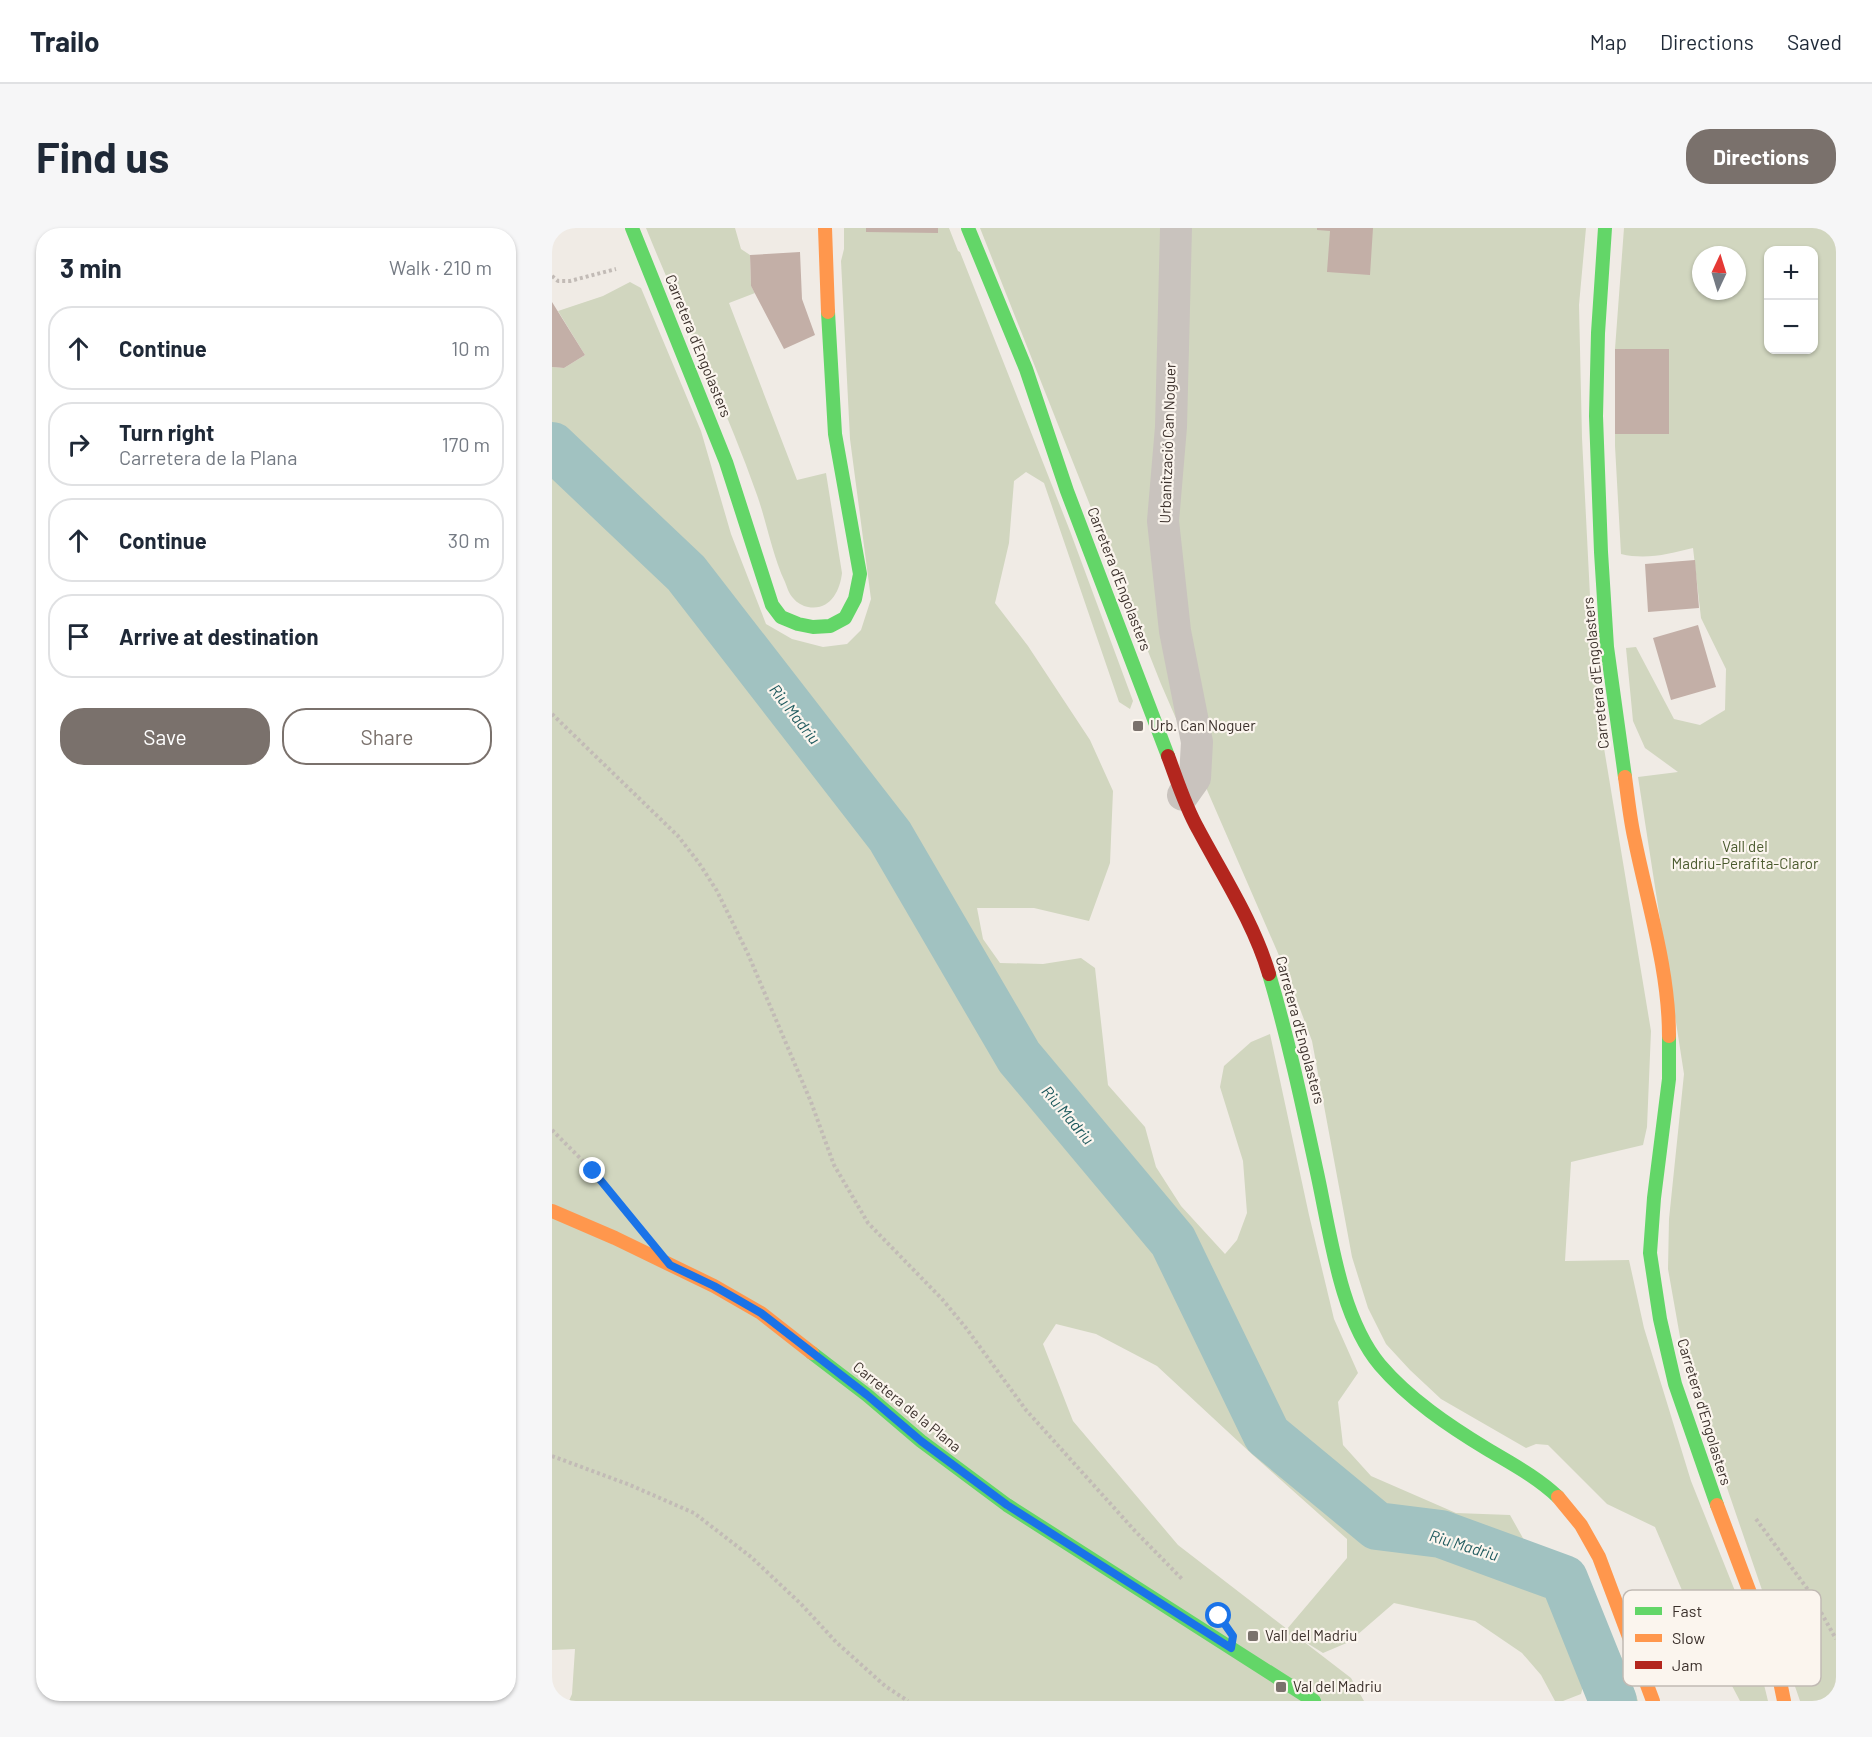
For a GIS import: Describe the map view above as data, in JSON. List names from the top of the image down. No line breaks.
{"streets":{"main road":["Carretera d'Engolasters","Carretera de la Plana"],"street":["Urbanització Can Noguer"]},"crossings":[["Carretera d'Engolasters","Urbanització Can Noguer"]],"water":["Riu Madriu"],"parks":["Vall del Madriu-Perafita-Claror"],"places":{"transit":["Urb. Can Noguer","Vall del Madriu","Val del Madriu"]},"legend":["Fast","Slow","Jam"],"north":"top","page":{"header":"Trailo","nav":["Map","Directions","Saved"],"buttons":["Directions",["Save","Share"]],"title":"Find us","heading":["3 min","Walk · 210 m"],"map_buttons":["+","−"],"list":[["Continue","10 m"],["Turn right","Carretera de la Plana","170 m"],["Continue","30 m"],"Arrive at destination"]}}
